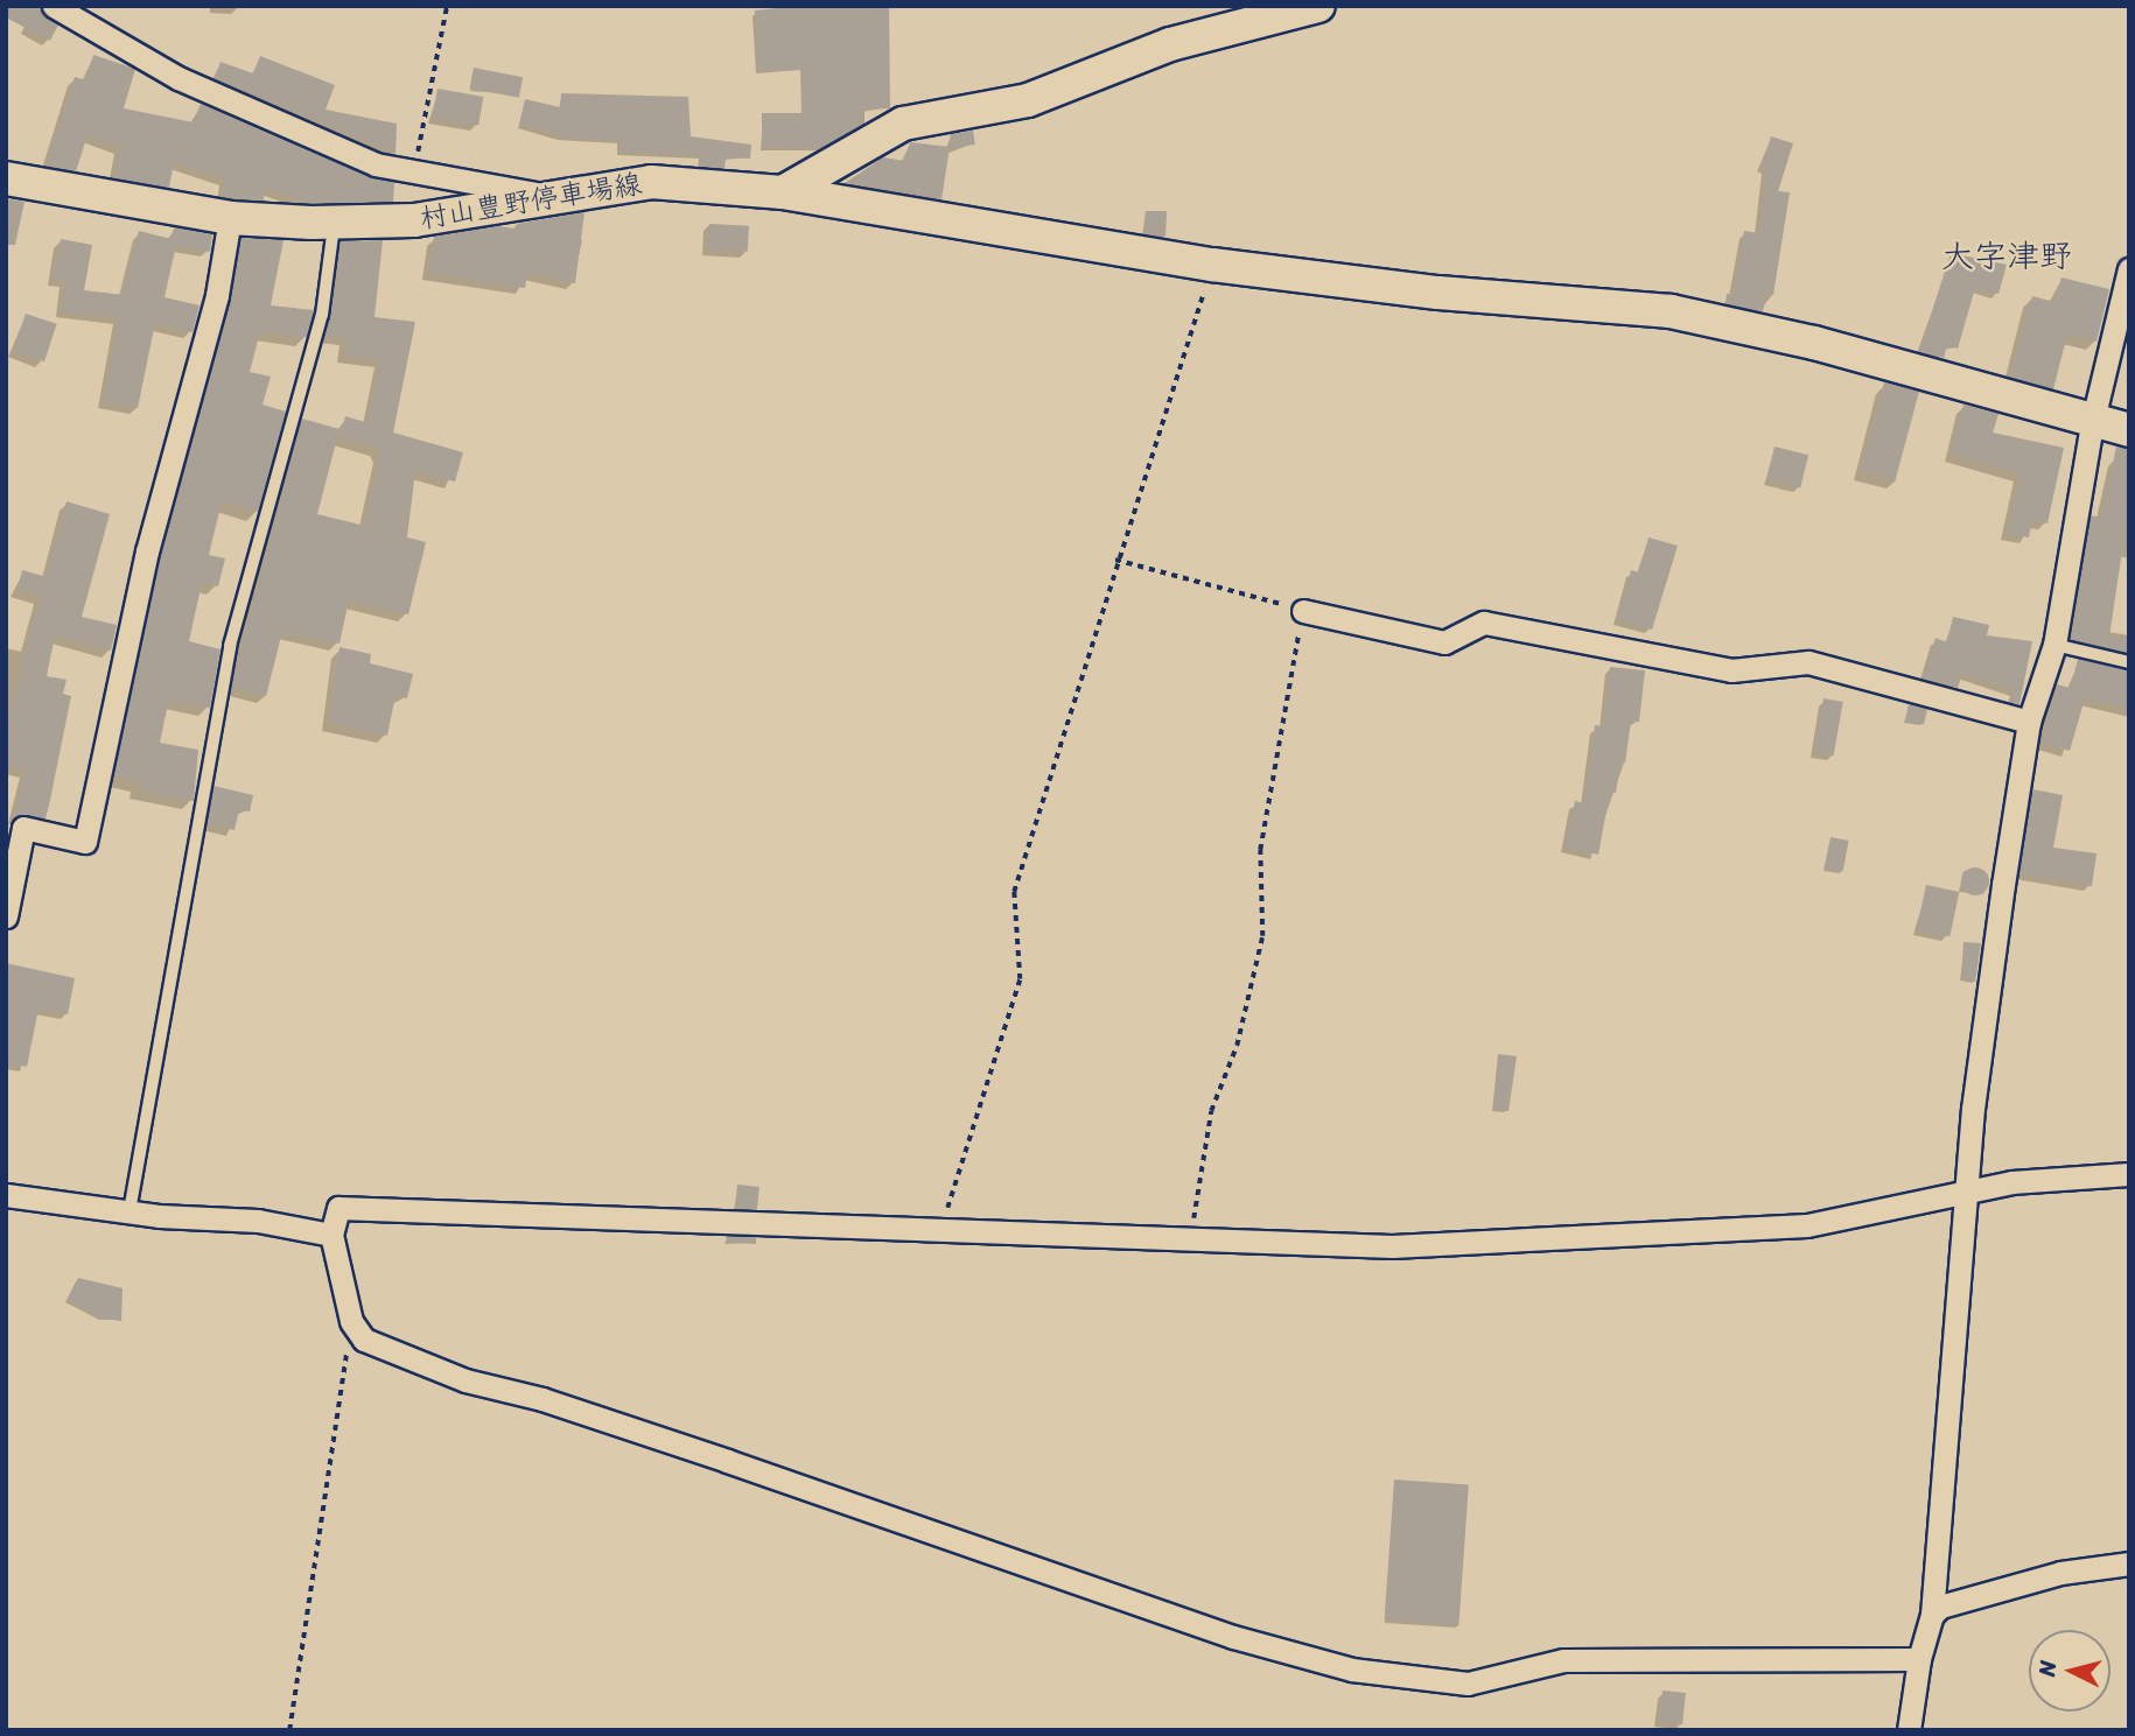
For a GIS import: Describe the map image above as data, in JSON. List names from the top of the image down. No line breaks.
{"streets":{"street":["村山豊野停車場線"]},"districts":["大字津野"],"north":"left"}
